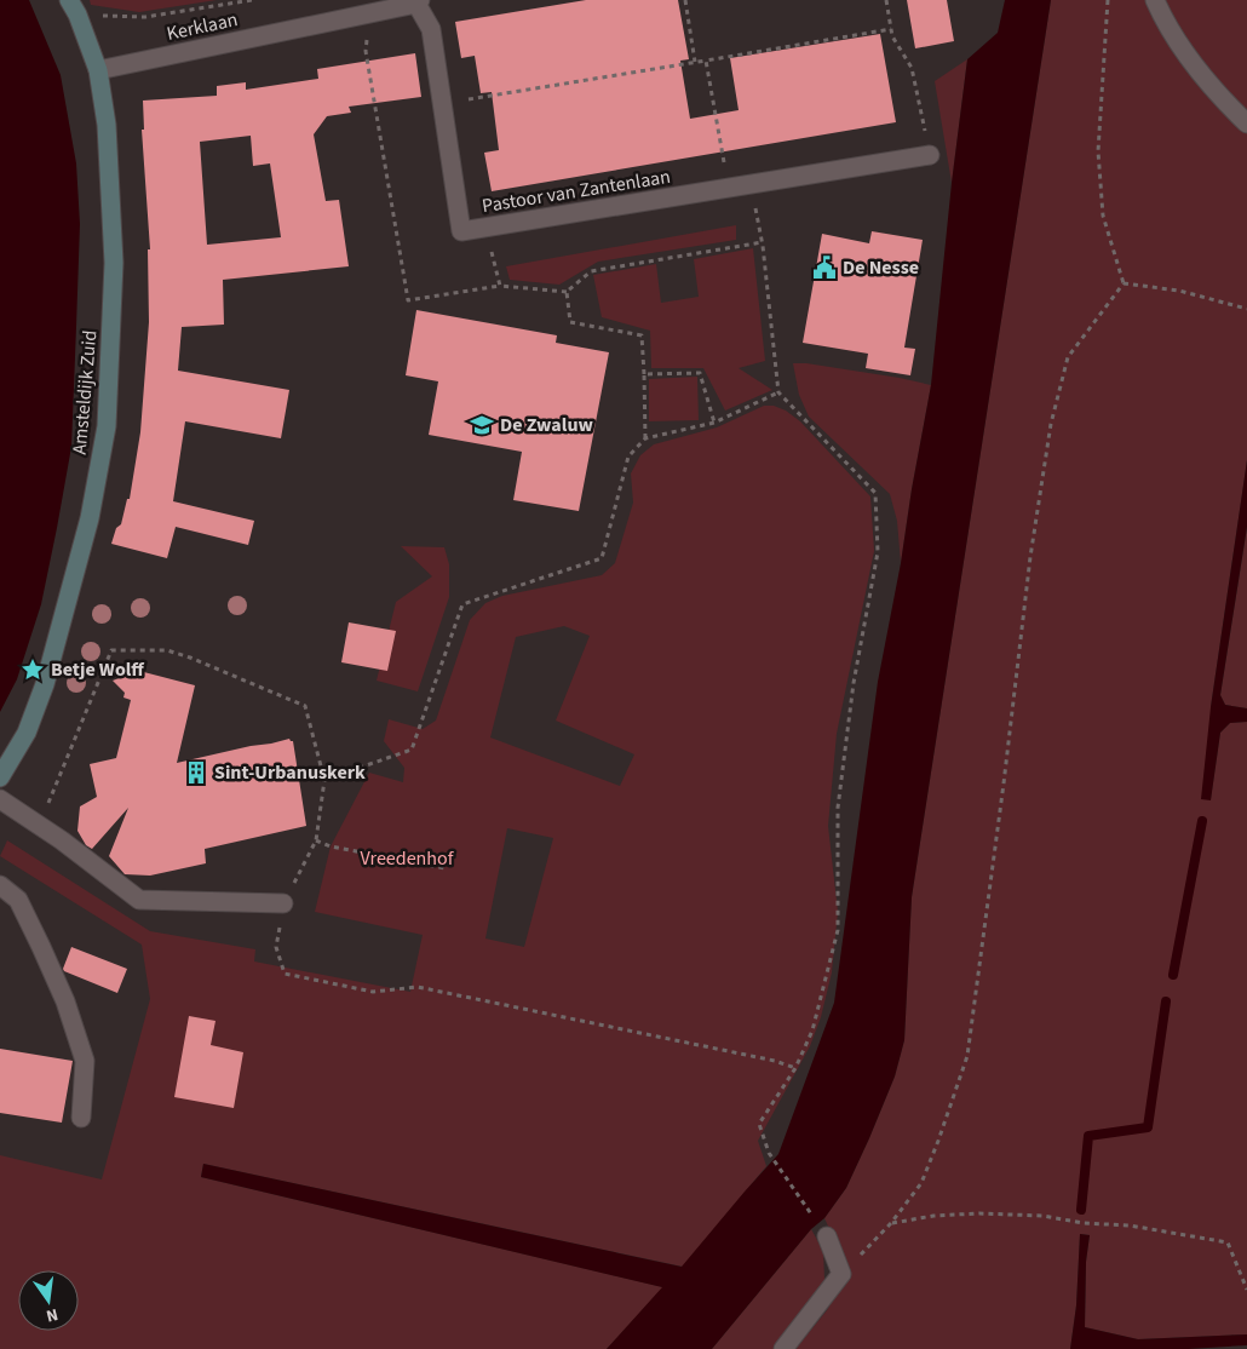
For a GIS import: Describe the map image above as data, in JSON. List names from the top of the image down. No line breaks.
{"streets":{"street":["Kerklaan","Pastoor van Zantenlaan","Amsteldijk Zuid"]},"crossings":[["Kerklaan","Pastoor van Zantenlaan"],["Kerklaan","Amsteldijk Zuid"]],"parks":["Vreedenhof"],"places":{"public building":["De Nesse"],"school or university":["De Zwaluw"],"place":["Betje Wolff"],"building":["Sint-Urbanuskerk"]},"north":"bottom"}
